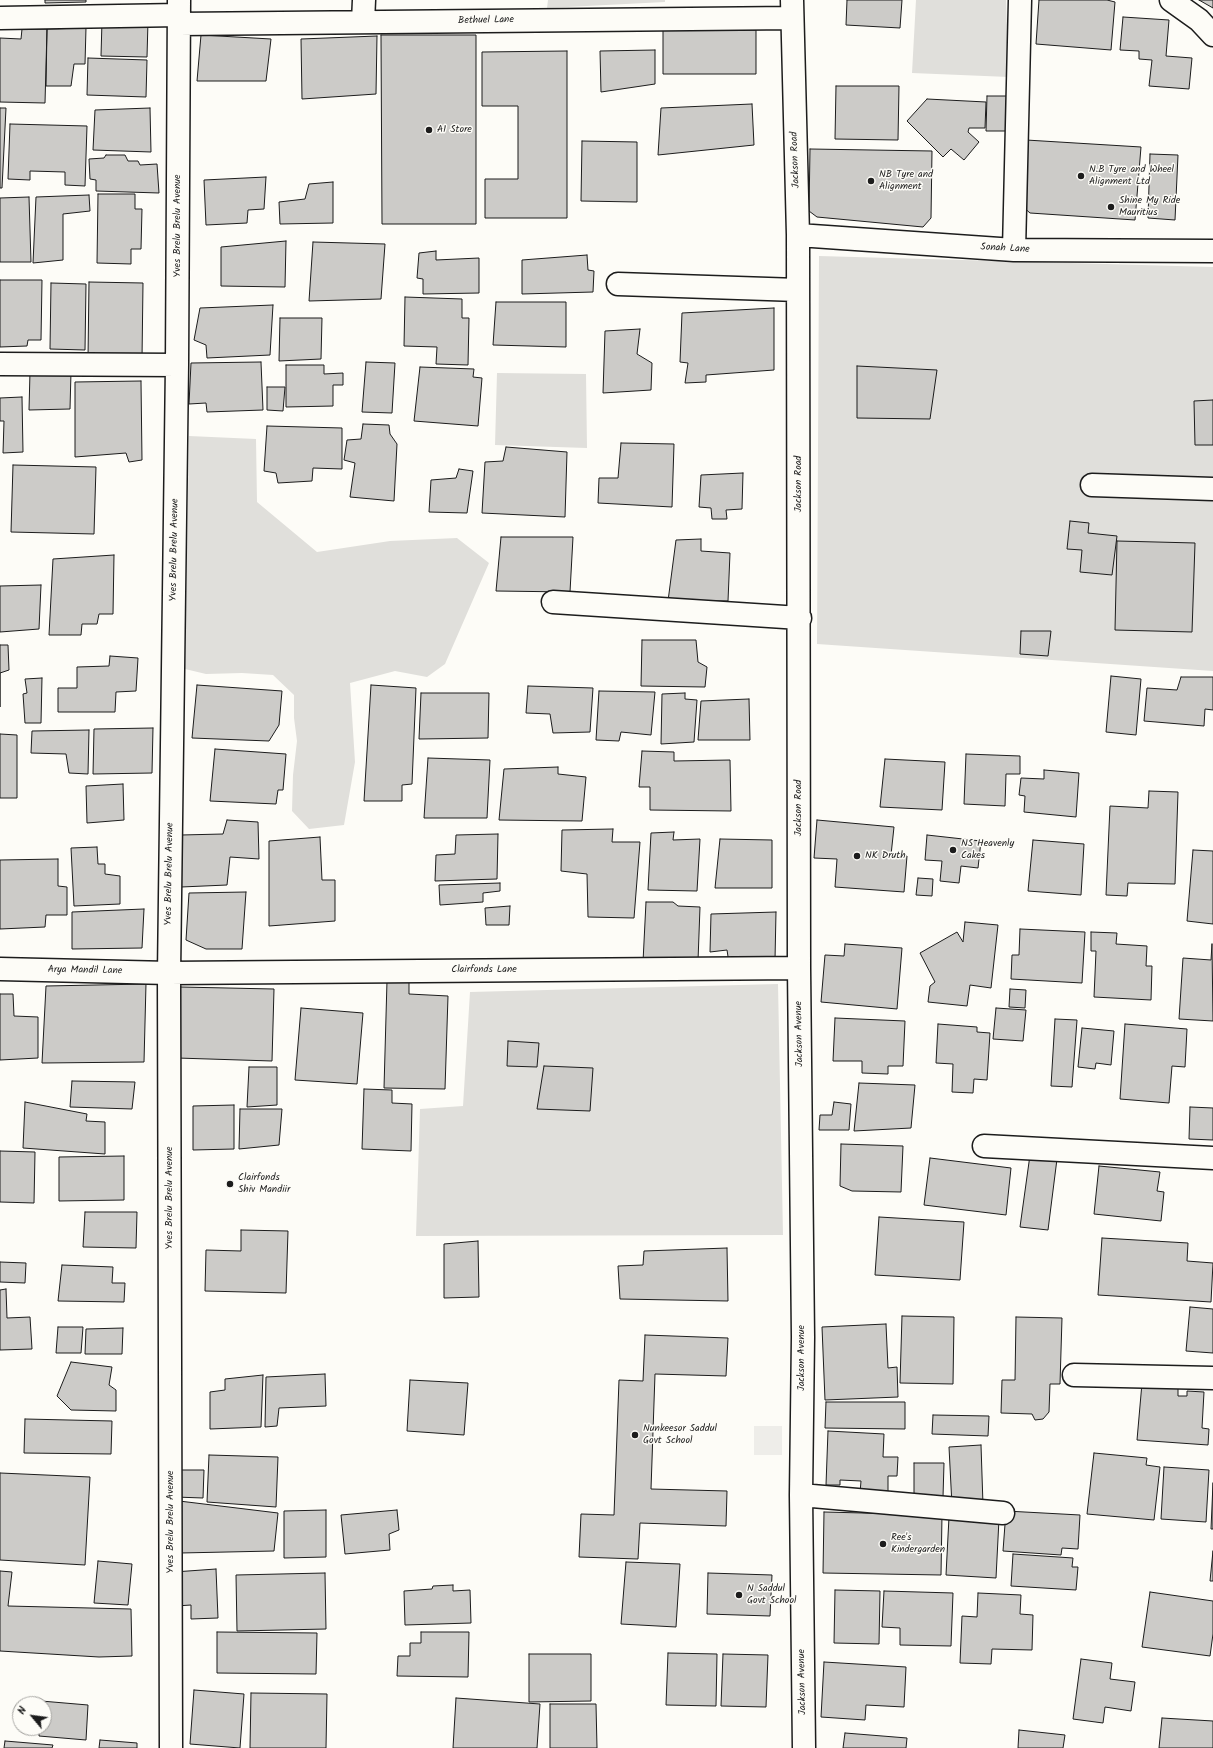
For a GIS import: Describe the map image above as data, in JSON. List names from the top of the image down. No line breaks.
{"streets":{"street":["Bethuel Lane","Jackson Road","Yves Brelu Brelu Avenue","Sonah Lane","Clairfonds Lane","Arya Mandil Lane","Jackson Avenue"]},"crossings":[["Bethuel Lane","Jackson Road"],["Bethuel Lane","Yves Brelu Brelu Avenue"],["Jackson Road","Sonah Lane"],["Jackson Road","Clairfonds Lane"],["Jackson Road","Jackson Avenue"],["Yves Brelu Brelu Avenue","Clairfonds Lane"],["Yves Brelu Brelu Avenue","Arya Mandil Lane"],["Clairfonds Lane","Arya Mandil Lane"],["Clairfonds Lane","Jackson Avenue"]],"places":["A1 Store","N.B Tyre and Wheel Alignment Ltd","NB Tyre and Alignment","Shine My Ride Mauritius","NS Heavenly Cakes","NK Druth","Clairfonds Shiv Mandiir","Nunkeesor Saddul Govt School","Ree's Kindergarden","N Saddul Govt School"],"north":"top left"}
